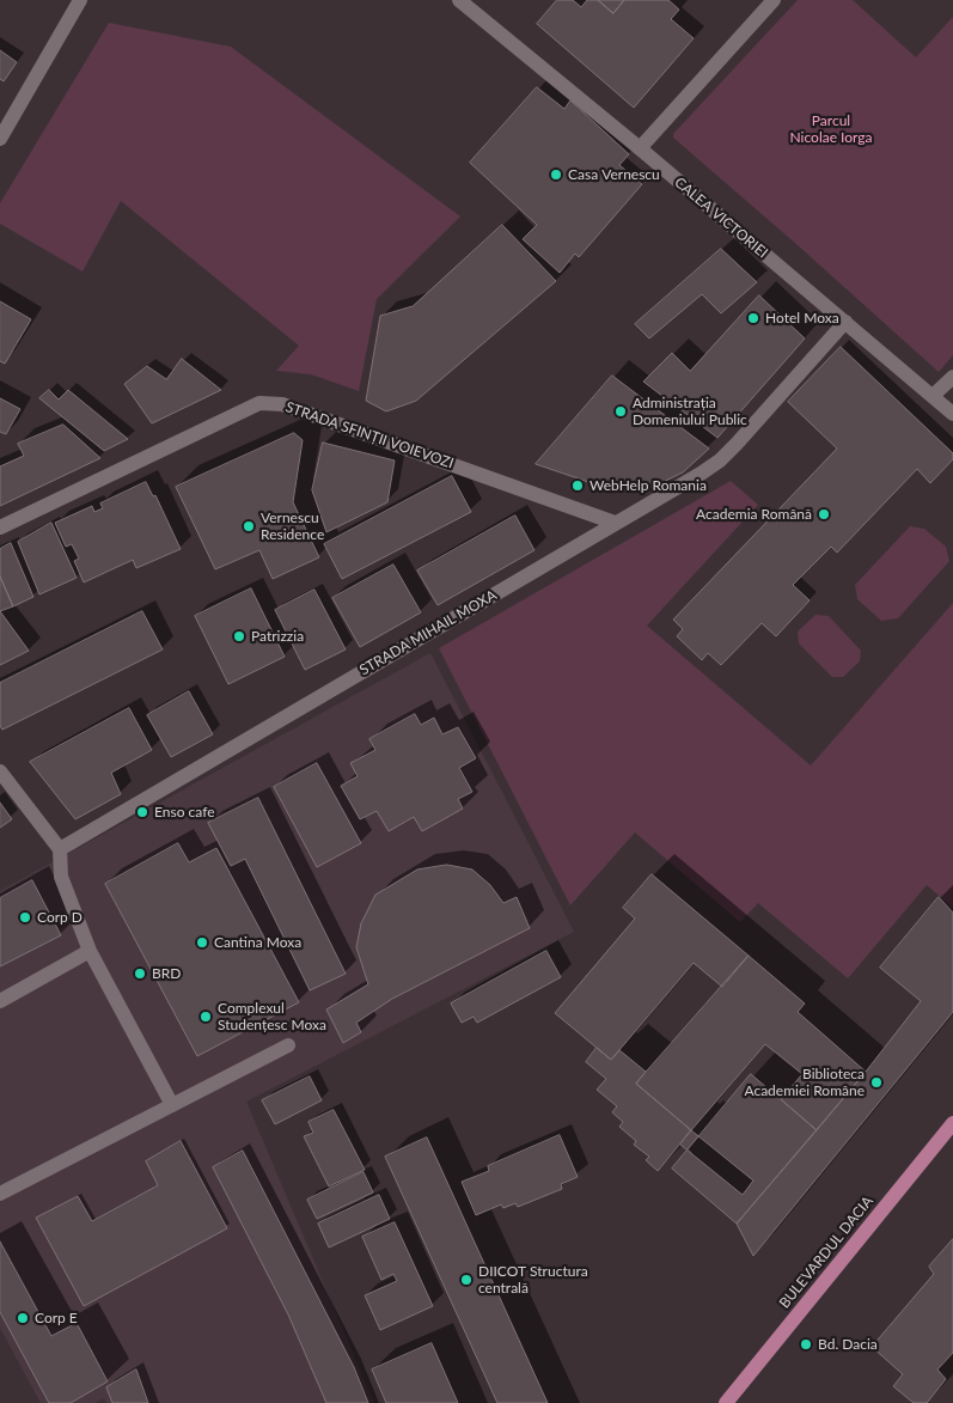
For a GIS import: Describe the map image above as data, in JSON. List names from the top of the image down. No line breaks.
{"streets":{"main road":["BULEVARDUL DACIA"],"street":["CALEA VICTORIEI","STRADA SFINȚII VOIEVOZI","STRADA MIHAIL MOXA"]},"crossings":[["CALEA VICTORIEI","STRADA MIHAIL MOXA"],["STRADA SFINȚII VOIEVOZI","STRADA MIHAIL MOXA"]],"parks":["Parcul Nicolae Iorga"],"places":["Casa Vernescu","Hotel Moxa","Administrația Domeniului Public","WebHelp Romania","Academia Română","Vernescu Residence","Patrizzia","Enso cafe","Corp D","Cantina Moxa","BRD","Complexul Studențesc Moxa","Biblioteca Academiei Române","DIICOT Structura centrală","Corp E","Bd. Dacia"]}
